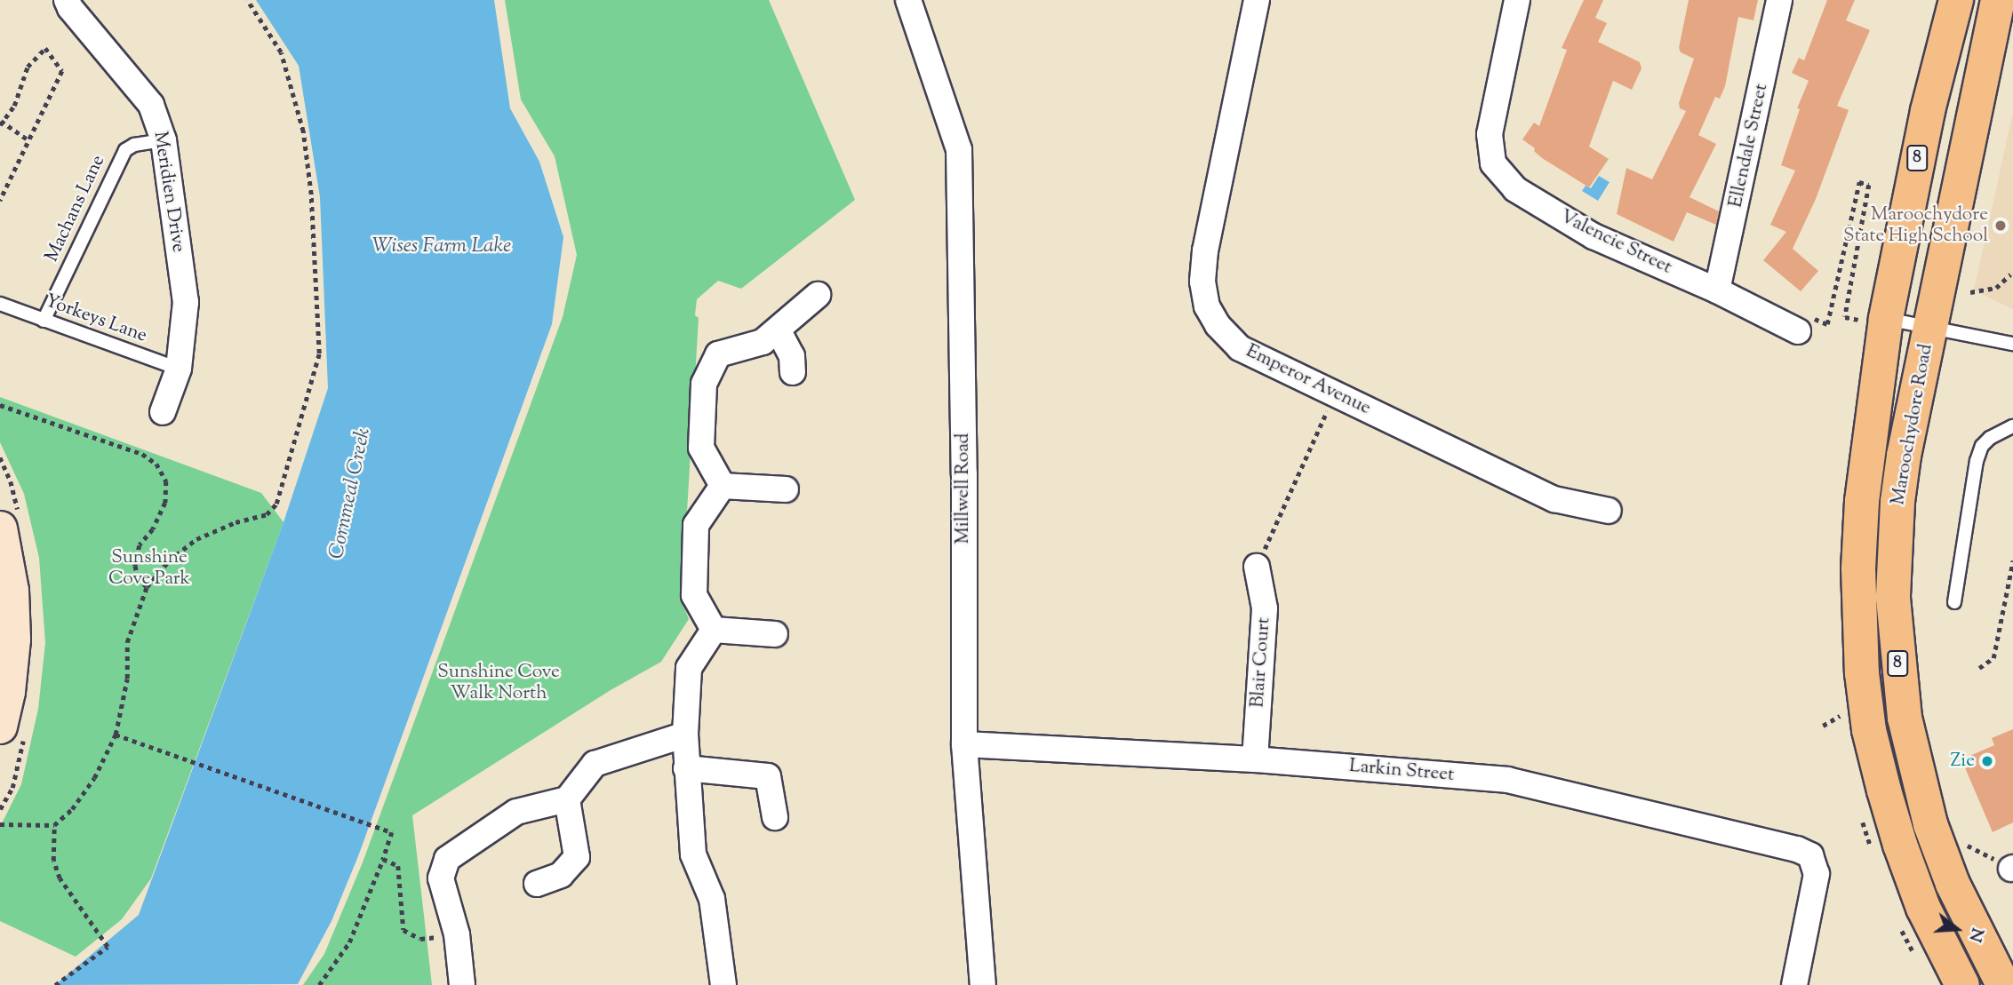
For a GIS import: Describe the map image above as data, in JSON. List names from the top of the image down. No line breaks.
{"streets":{"main road":["8","Maroochydore Road"],"street":["Ellendale Street","Meridien Drive","Valencie Street","Emperor Avenue","Millwell Road","Blair Court","Larkin Street"],"lane":["Machans Lane","Yorkeys Lane"]},"crossings":[["Ellendale Street","Valencie Street"],["Meridien Drive","Machans Lane"],["Meridien Drive","Yorkeys Lane"],["Machans Lane","Yorkeys Lane"],["Millwell Road","Larkin Street"],["Blair Court","Larkin Street"]],"water":["Wises Farm Lake","Cornmeal Creek"],"parks":["Sunshine Cove Park","Sunshine Cove Walk North"],"places":["Maroochydore State High School","Zie"],"north":"right"}
